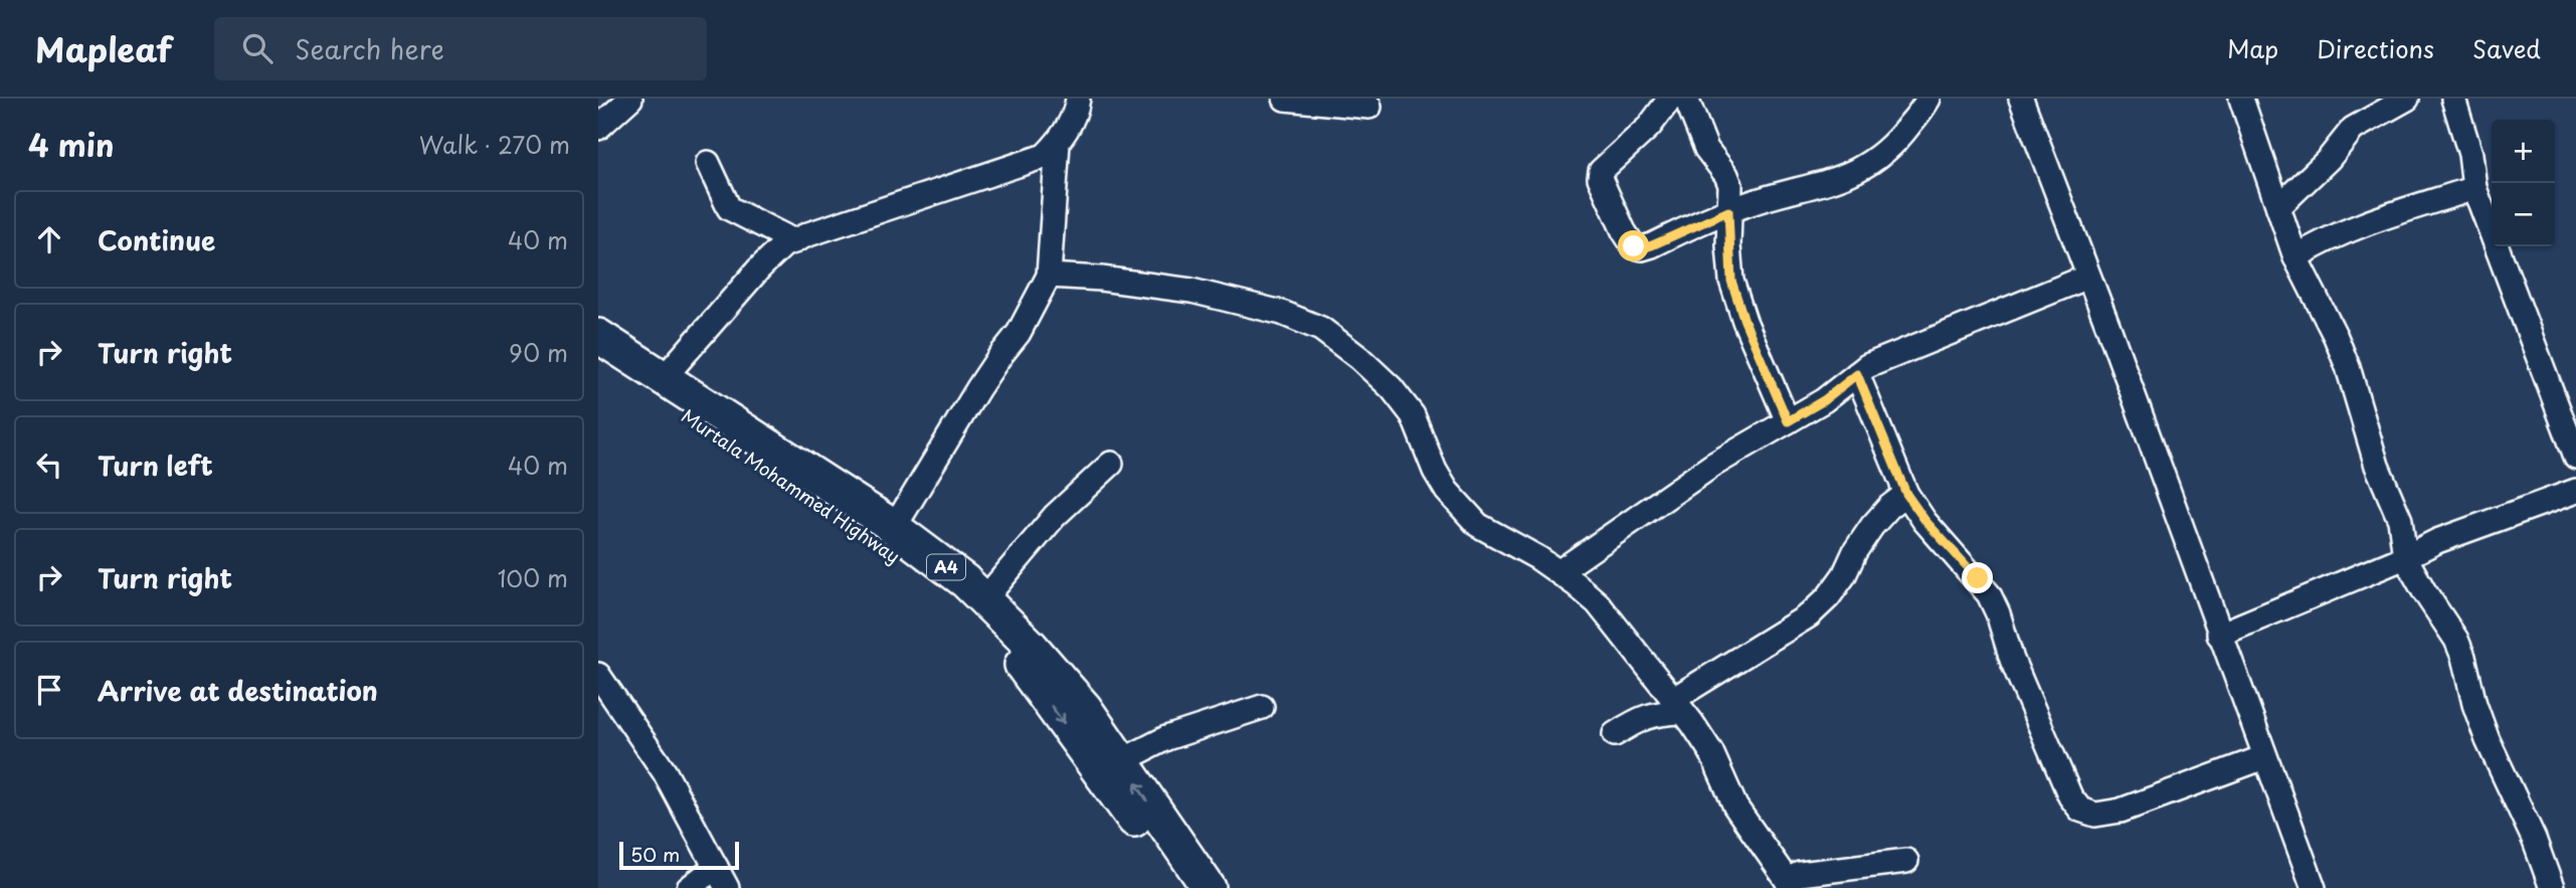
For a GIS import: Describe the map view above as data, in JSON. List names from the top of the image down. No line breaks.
{"streets":{"highway":["Murtala Mohammed Highway","A4"]},"scale_bar":"50 m","page":{"header":"Mapleaf","search":"Search here","nav":["Map","Directions","Saved"],"heading":["4 min","Walk · 270 m"],"map_buttons":["+","−"],"list":[["Continue","40 m"],["Turn right","90 m"],["Turn left","40 m"],["Turn right","100 m"],"Arrive at destination"],"scale":"50 m"}}
